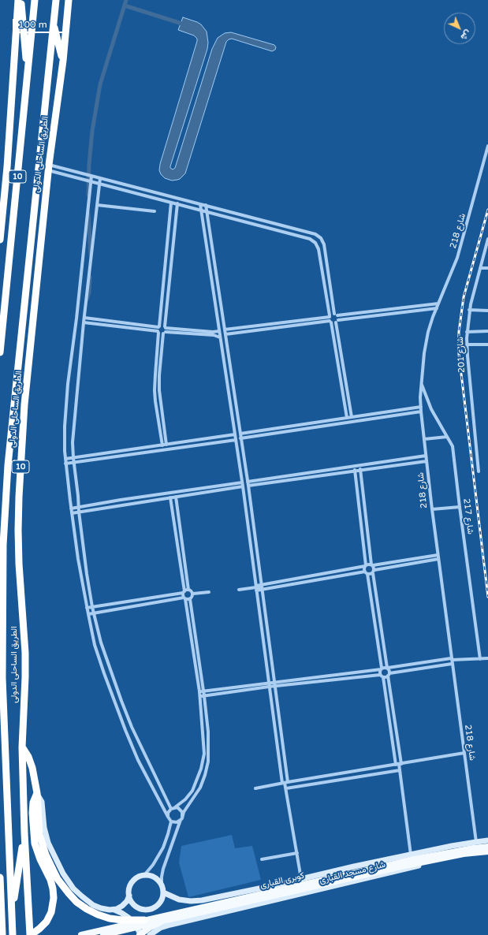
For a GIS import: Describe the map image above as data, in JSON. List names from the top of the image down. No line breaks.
{"streets":{"highway":["الطريق الساحلى الدولى","10"],"main road":["كوبرى القبارى"],"street":["شارع 218","شارع 201","شارع 217","شارع مسجد القبارى"]},"crossings":[["شارع 218","شارع 217"],["شارع 218","شارع مسجد القبارى"]],"scale_bar":"100 m","north":"bottom right"}
